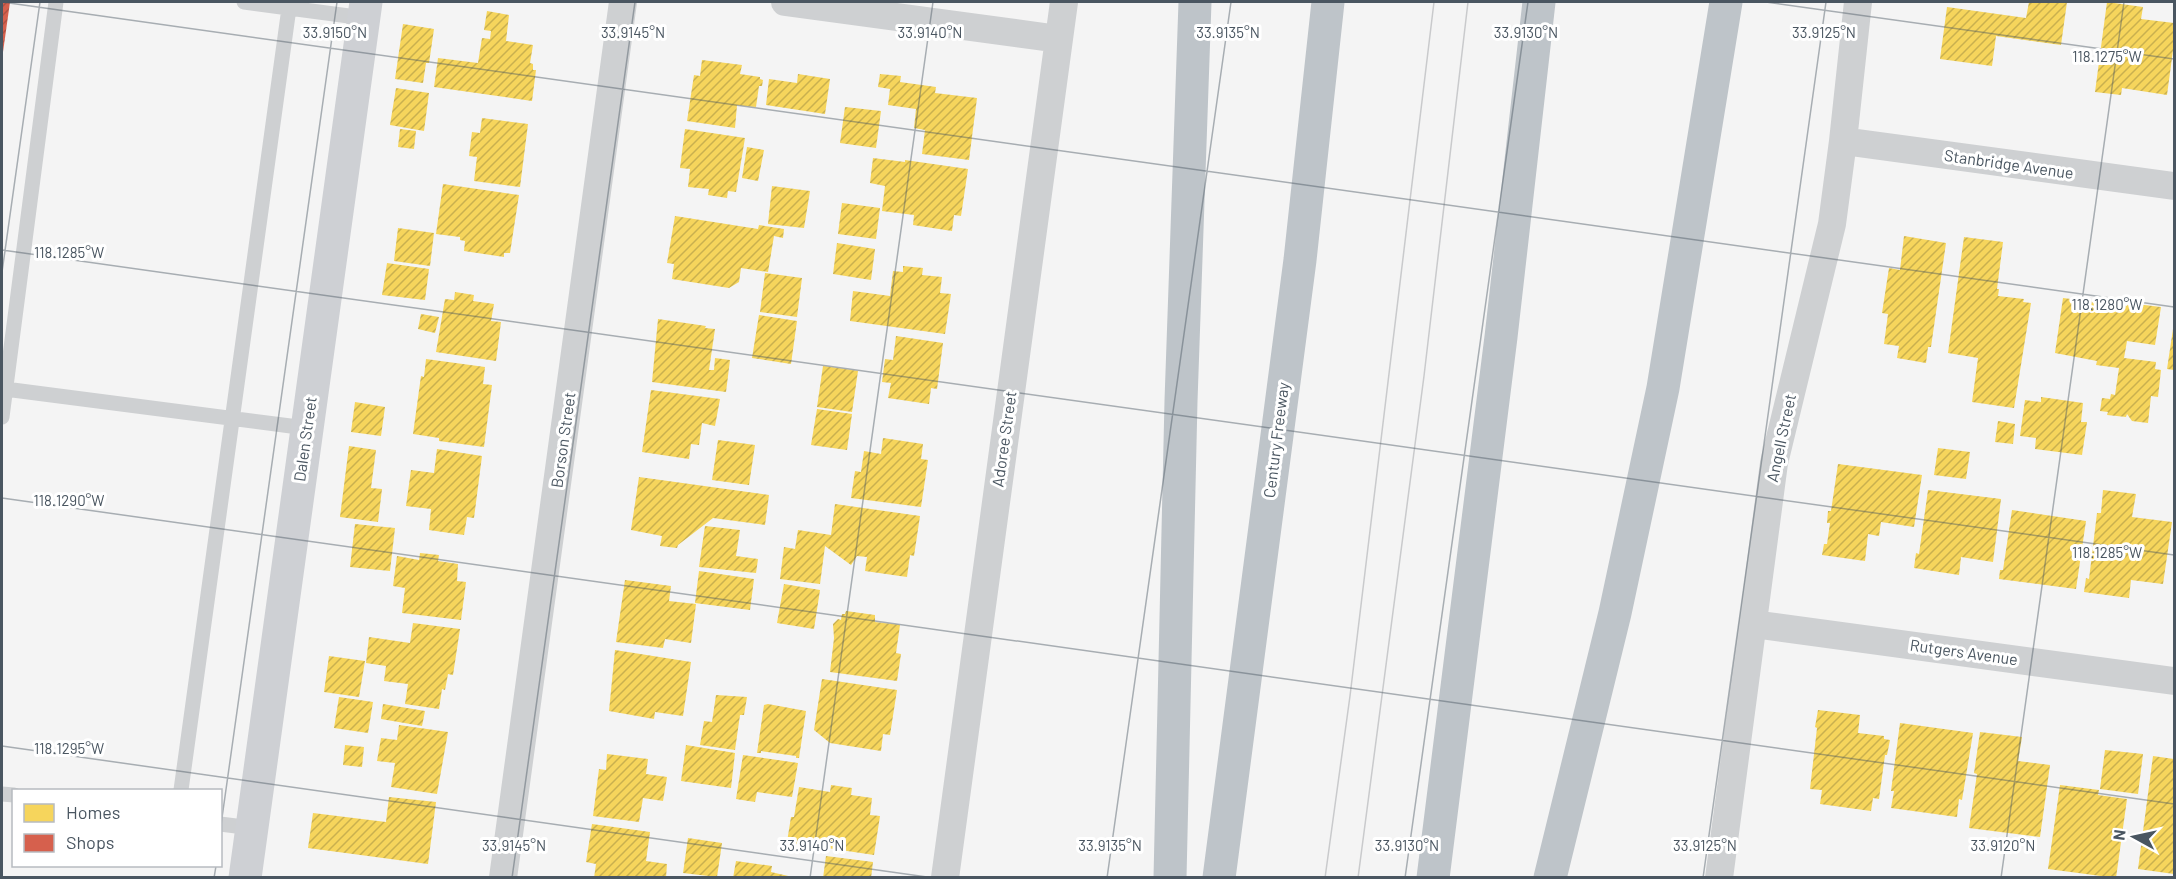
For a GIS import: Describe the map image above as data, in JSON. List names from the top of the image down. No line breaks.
{"streets":{"highway":["Century Freeway"],"street":["Stanbridge Avenue","Angell Street","Dalen Street","Adoree Street","Borson Street","Rutgers Avenue"]},"crossings":[["Stanbridge Avenue","Angell Street"],["Angell Street","Rutgers Avenue"]],"legend":["Homes","Shops"],"north":"left","coordinates":["33.9150°N","33.9145°N","33.9140°N","33.9135°N","33.9130°N","33.9125°N","118.1275°W","118.1285°W","118.1280°W","118.1290°W","118.1295°W","33.9120°N"]}
